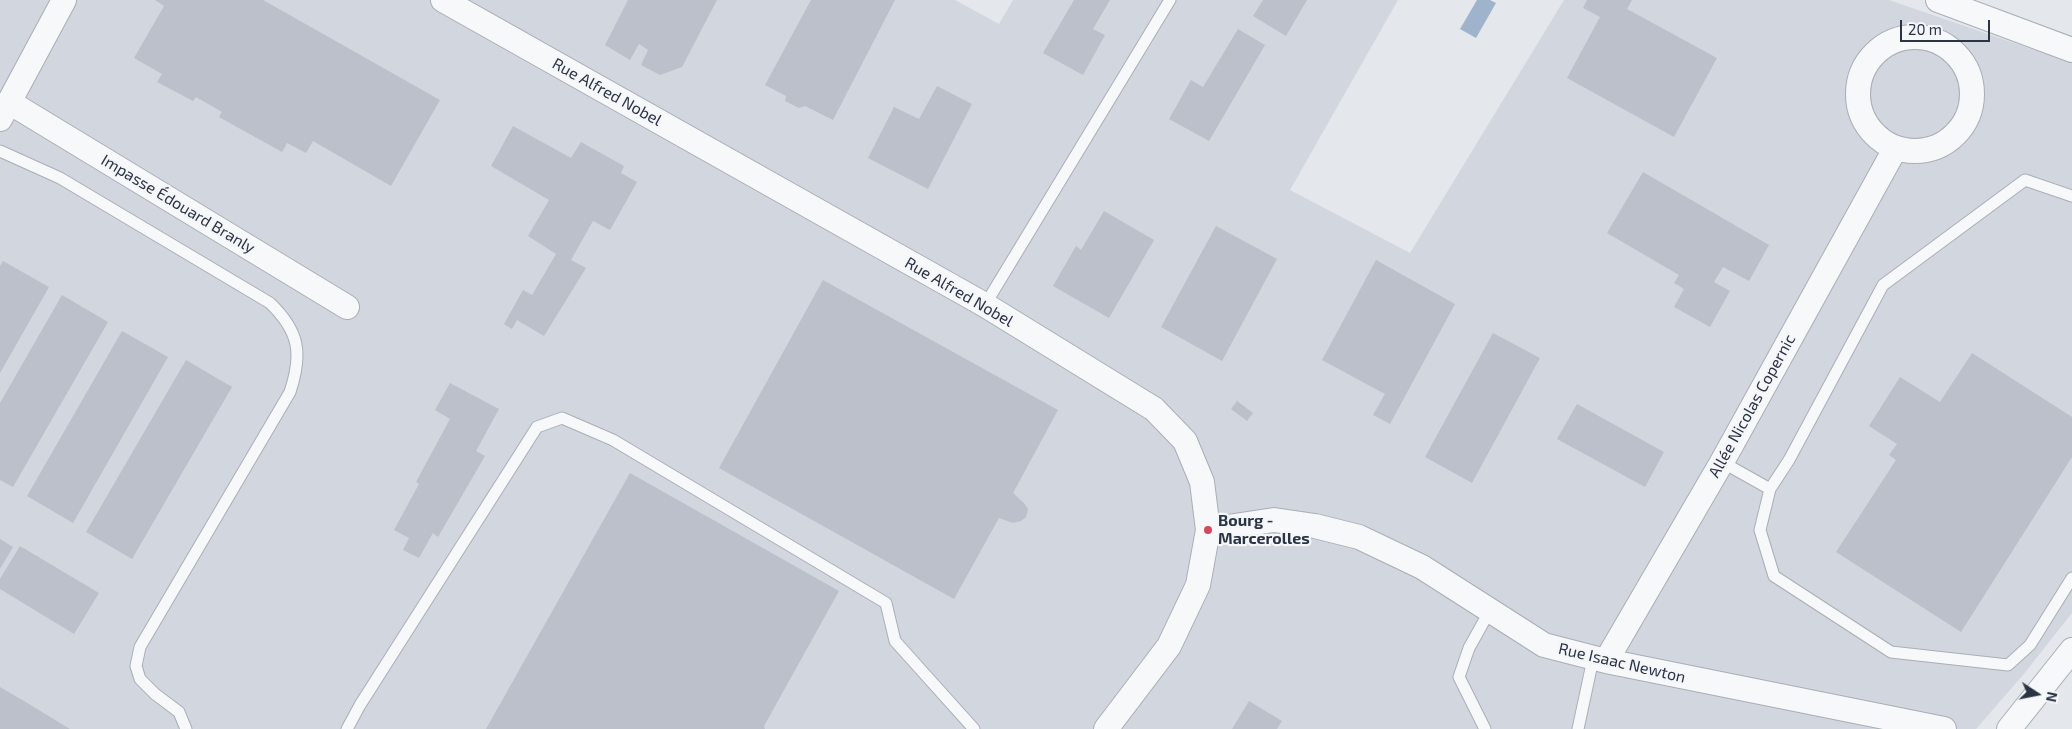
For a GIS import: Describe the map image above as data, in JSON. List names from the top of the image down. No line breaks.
{"streets":{"street":["Rue Alfred Nobel","Impasse Édouard Branly","Allée Nicolas Copernic","Rue Isaac Newton"]},"crossings":[["Rue Alfred Nobel","Rue Isaac Newton"],["Allée Nicolas Copernic","Rue Isaac Newton"]],"places":["Bourg - Marcerolles"],"scale_bar":"20 m","north":"right"}
